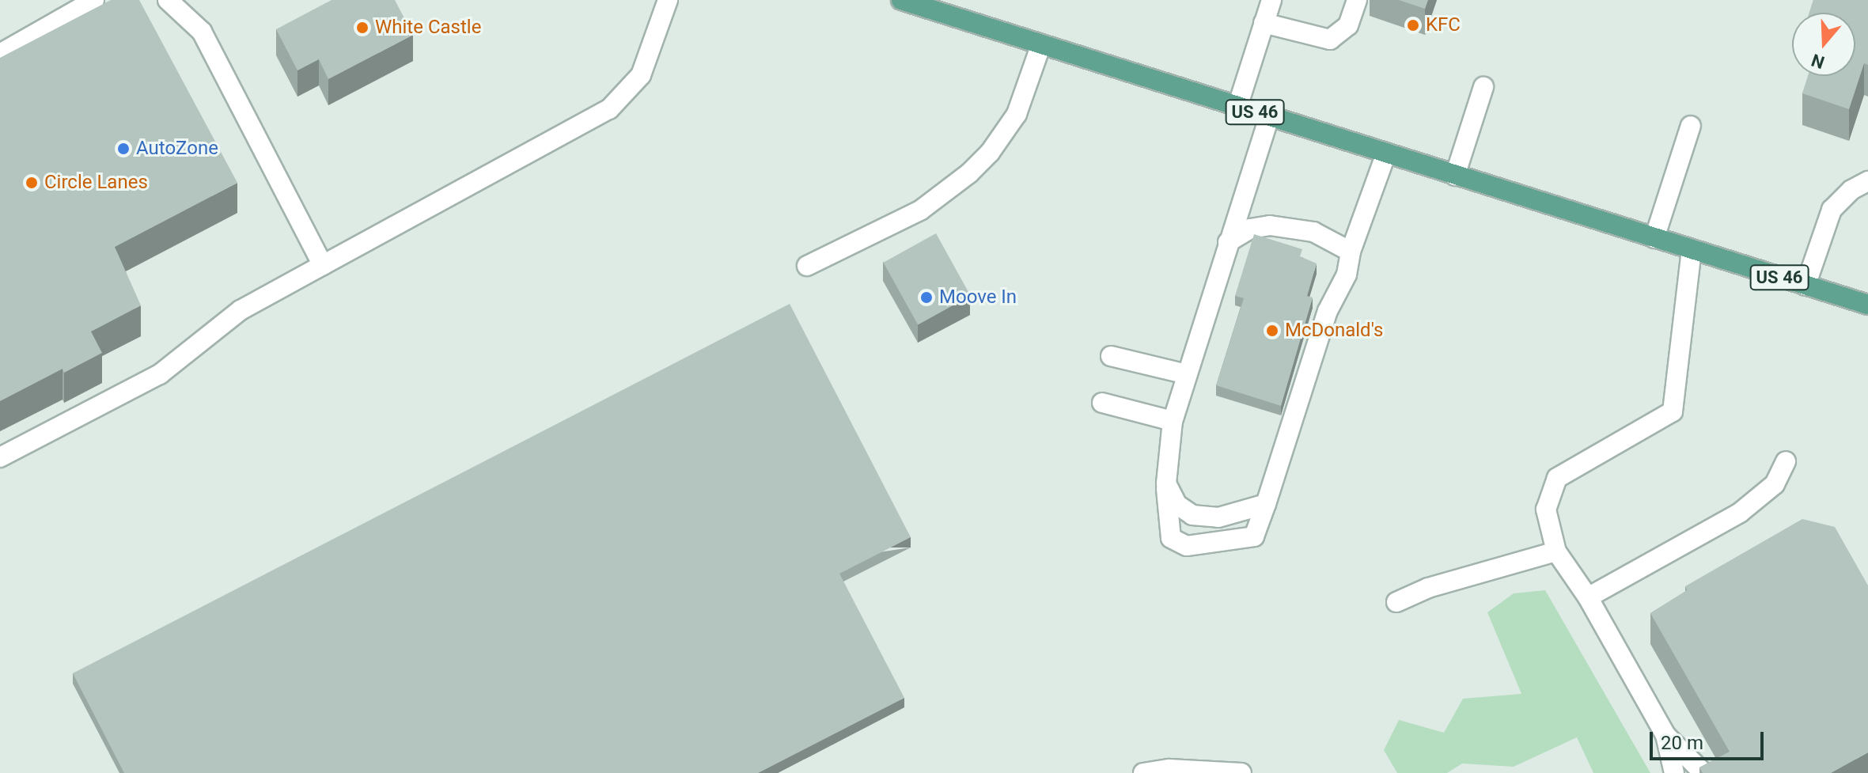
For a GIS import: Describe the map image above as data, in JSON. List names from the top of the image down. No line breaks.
{"streets":{"main road":["US 46"]},"places":["KFC","White Castle","AutoZone","Circle Lanes","Moove In","McDonald's"],"scale_bar":"20 m","north":"bottom"}
